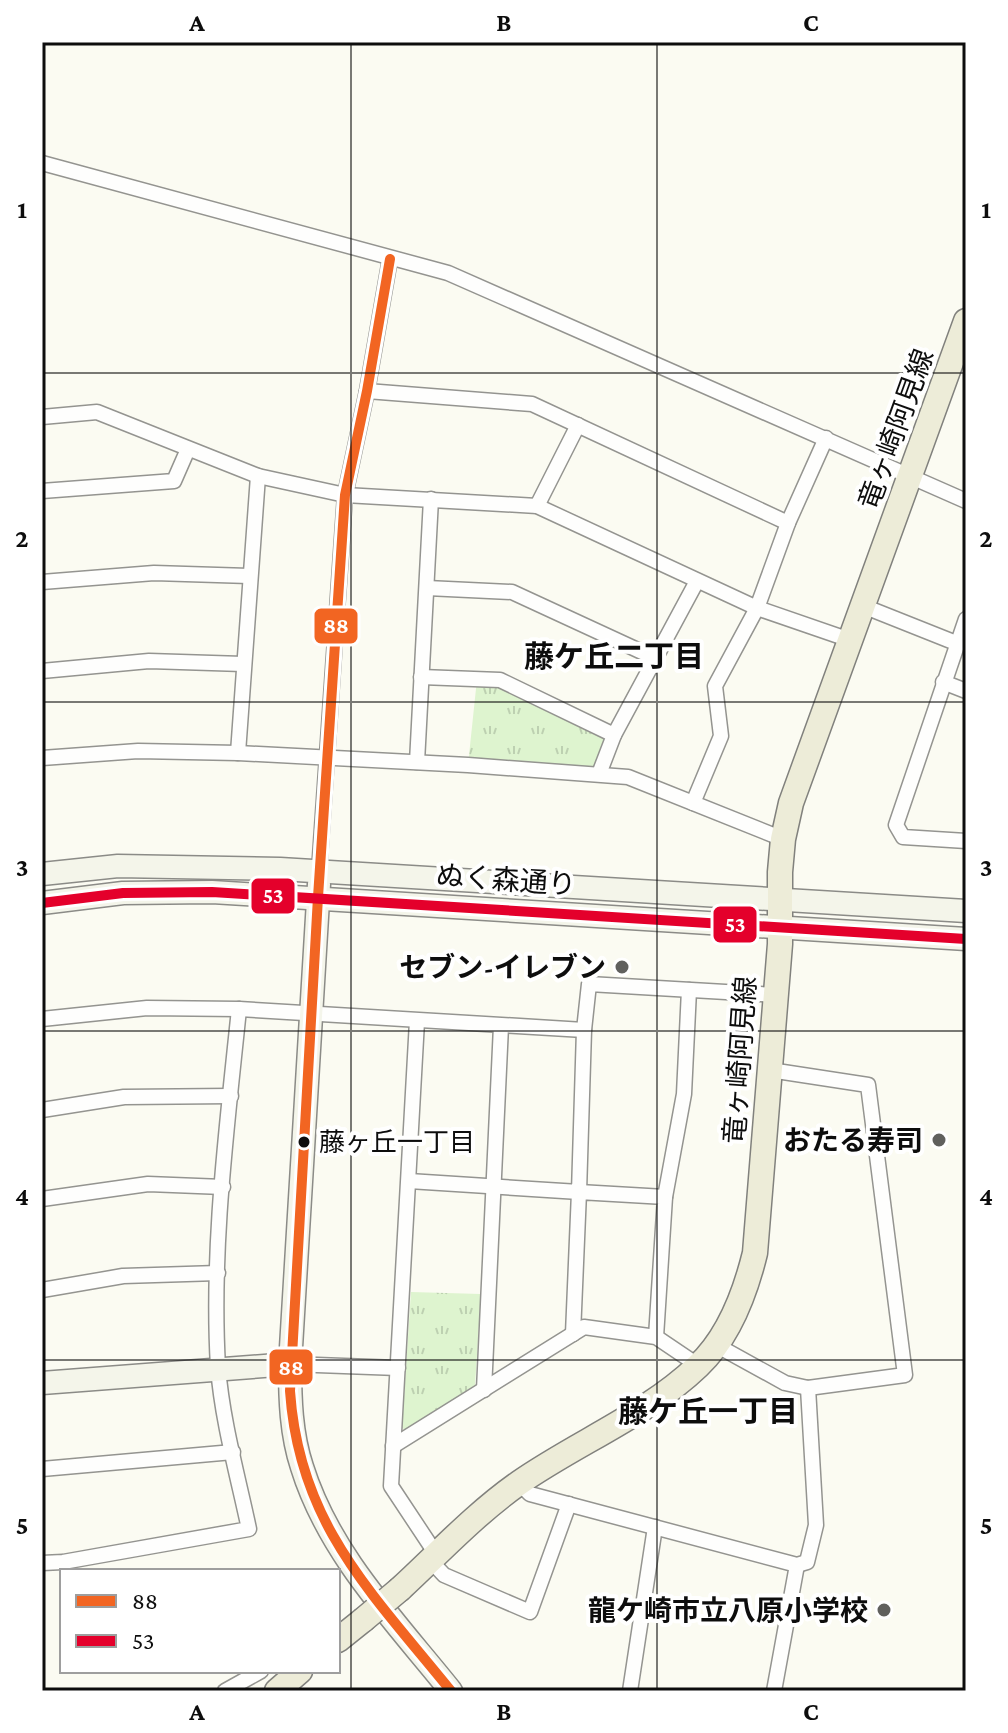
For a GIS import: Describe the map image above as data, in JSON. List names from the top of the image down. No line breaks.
{"streets":{"main road":["竜ヶ崎阿見線","ぬく森通り"]},"crossings":[["竜ヶ崎阿見線","ぬく森通り"]],"districts":["藤ケ丘二丁目","藤ケ丘一丁目"],"places":["セブン-イレブン","おたる寿司","藤ヶ丘一丁目","龍ケ崎市立八原小学校"],"lines":["transit line 88","transit line 53"],"legend":["88","53"],"grid":{"columns":["A","B","C"],"rows":["1","2","3","4","5"]}}
